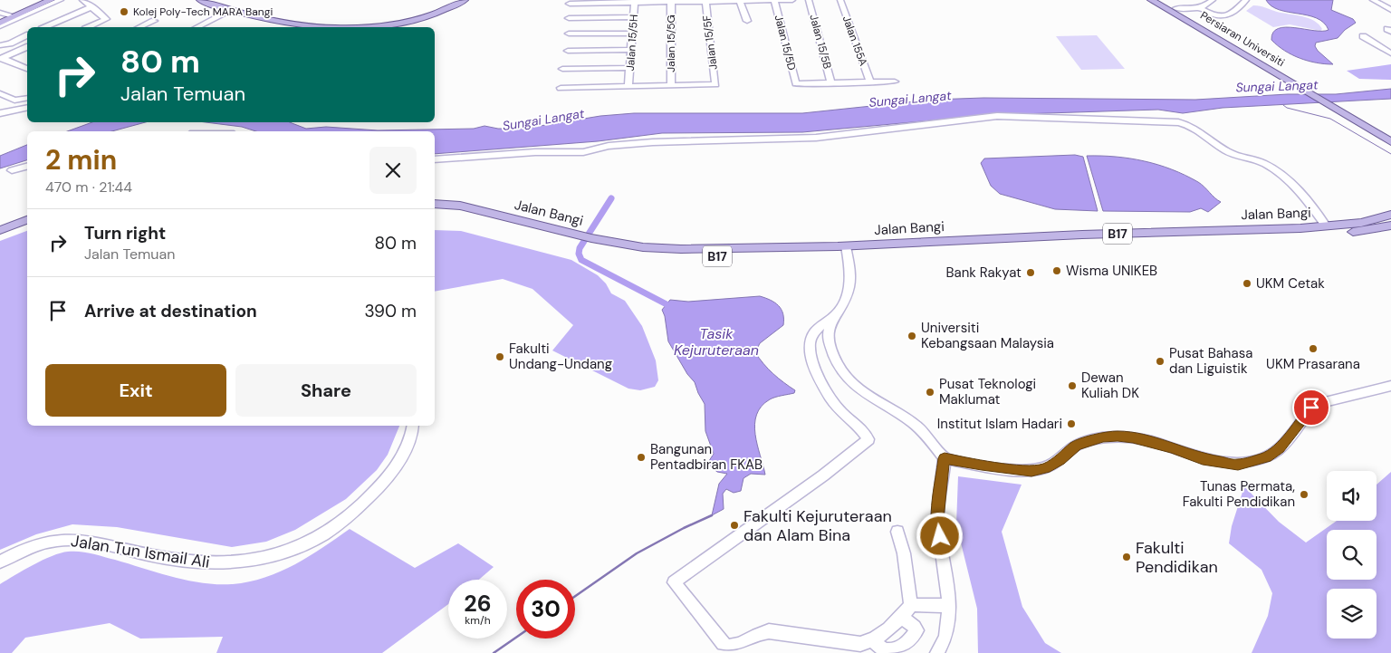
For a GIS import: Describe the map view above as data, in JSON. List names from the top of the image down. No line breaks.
{"streets":{"main road":["Persiaran Universiti","Jalan Bangi","B17"],"street":["Jalan 155A","Jalan 15/5B","Jalan 15/5H","Jalan 15/5F","Jalan 15/5D","Jalan 15/5G","Jalan Tun Ismail Ali"]},"crossings":[["Jalan 15/5B","Jalan 15/5D"],["Jalan 15/5F","Jalan 15/5G"]],"water":["Sungai Langat","Tasik Kejuruteraan"],"places":["Kolej Poly-Tech MARA Bangi","Wisma UNIKEB","Bank Rakyat","UKM Cetak","Universiti Kebangsaan Malaysia","UKM Prasarana","Fakulti Undang-Undang","Pusat Bahasa dan Liguistik","Dewan Kuliah DK","Pusat Teknologi Maklumat","Institut Islam Hadari","Bangunan Pentadbiran FKAB","Tunas Permata, Fakulti Pendidikan","Fakulti Kejuruteraan dan Alam Bina","Fakulti Pendidikan"],"page":{"turn":["80 m","Jalan Temuan"],"heading":["2 min","470 m · 21:44"],"list":[{"name":"Turn right","note":"Jalan Temuan","value":"80 m"},{"name":"Arrive at destination","value":"390 m"}],"buttons":["Exit","Share"],"speed":"26 km/h","limit":"30"}}
